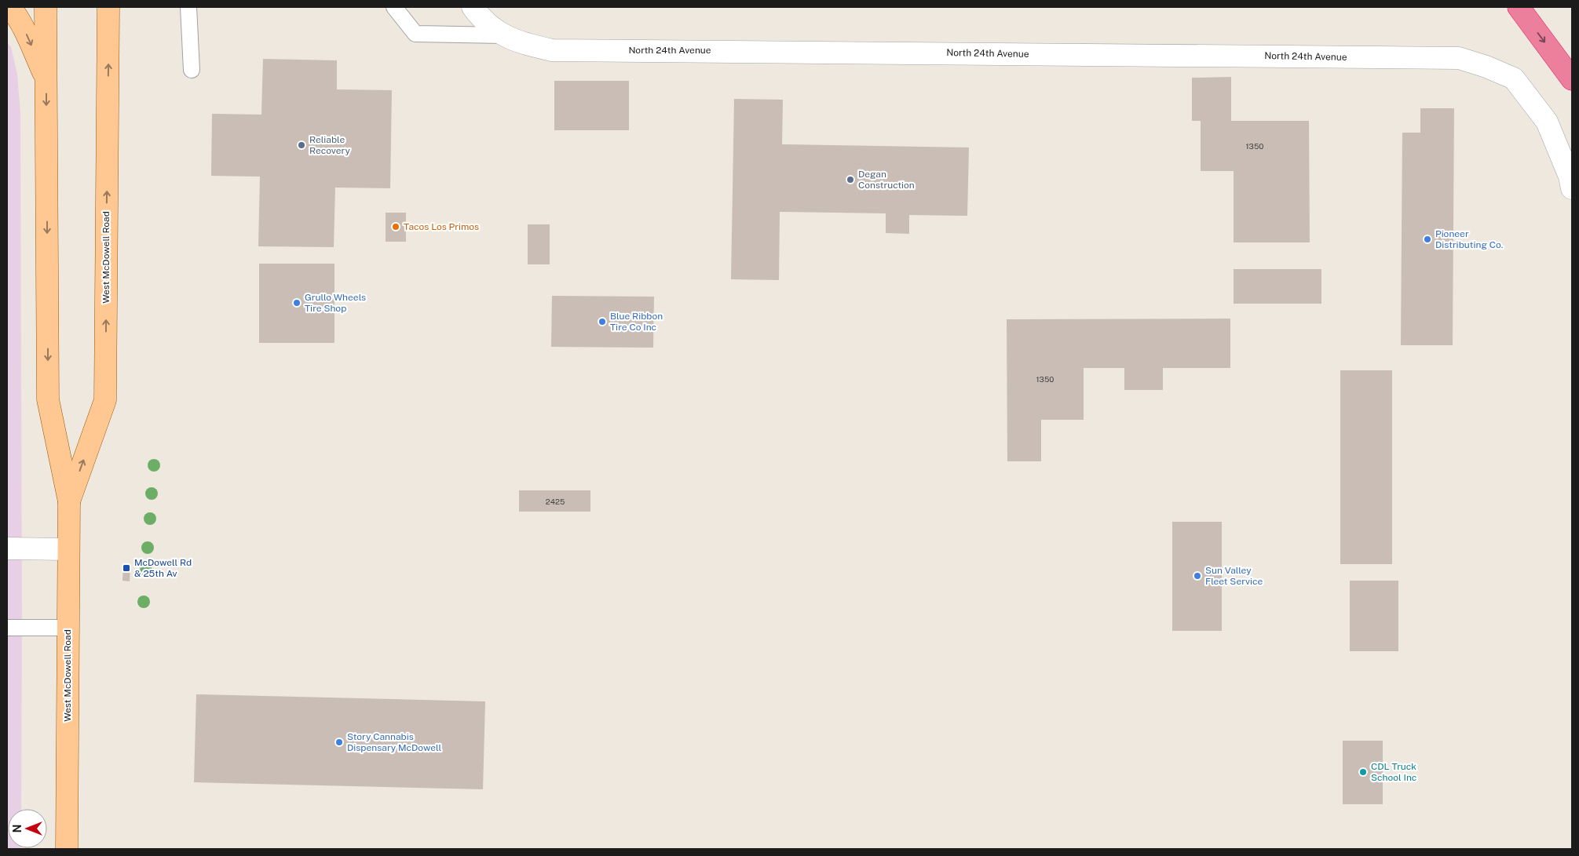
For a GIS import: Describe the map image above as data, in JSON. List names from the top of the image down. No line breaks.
{"streets":{"main road":["West McDowell Road"],"street":["North 24th Avenue"]},"places":{"other":["Reliable Recovery","Degan Construction","Tacos Los Primos","Pioneer Distributing Co.","Grullo Wheels Tire Shop","Blue Ribbon Tire Co Inc","Sun Valley Fleet Service","Story Cannabis Dispensary McDowell","CDL Truck School Inc"],"transit":["McDowell Rd & 25th Av"]},"house_numbers":["1350","1350","2425"],"north":"left"}
